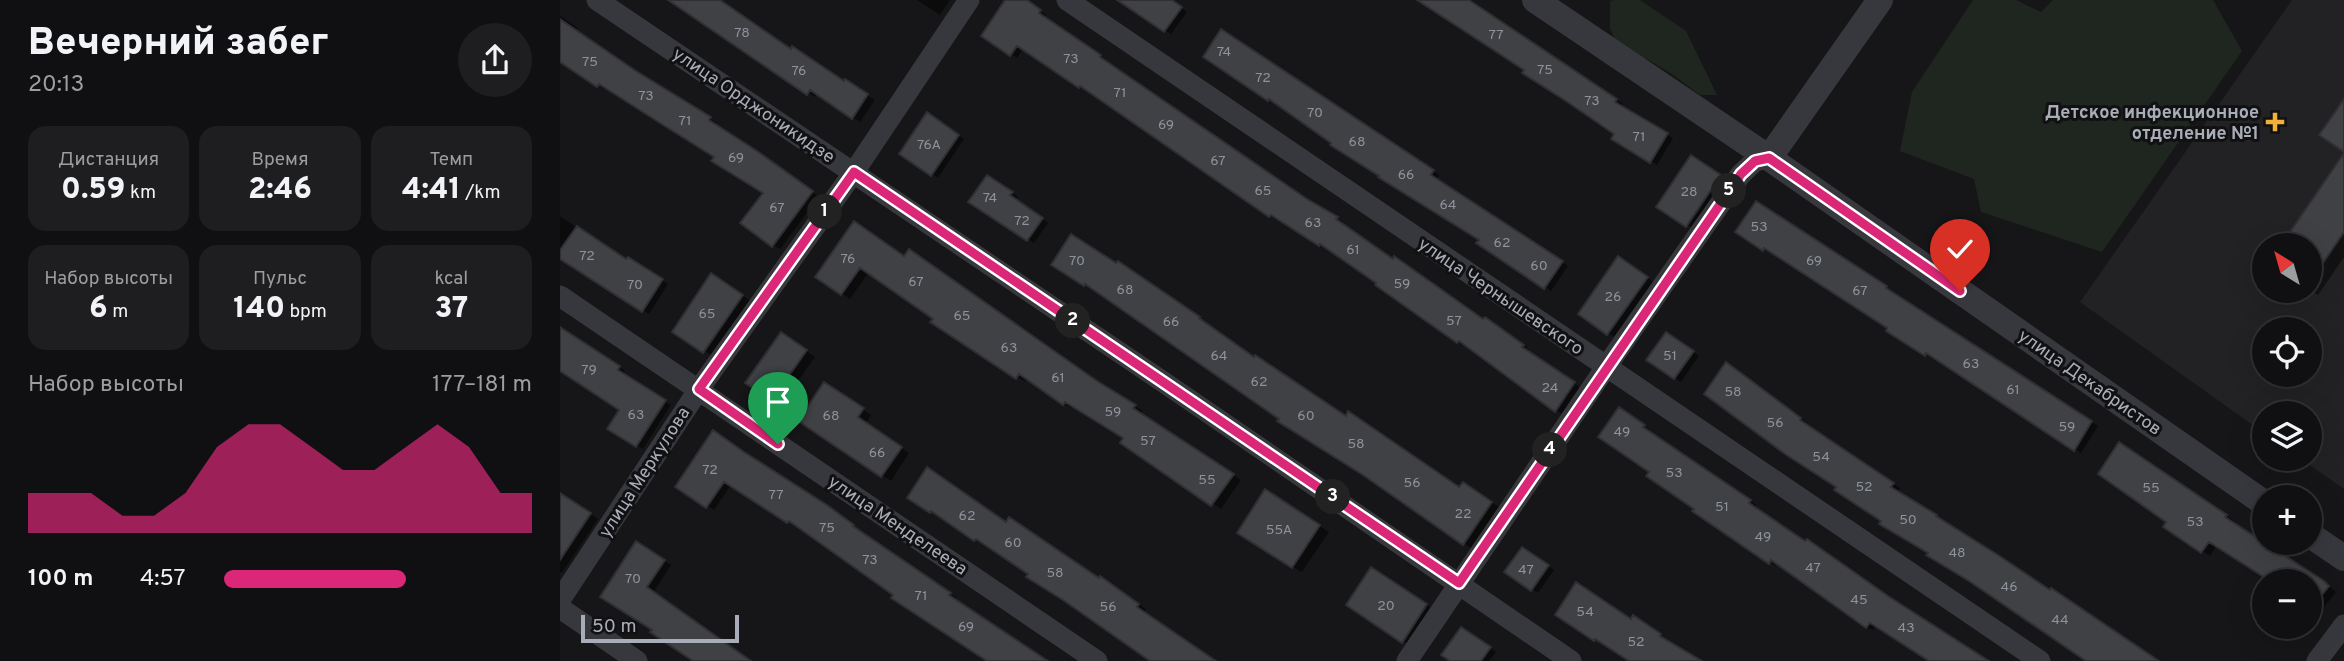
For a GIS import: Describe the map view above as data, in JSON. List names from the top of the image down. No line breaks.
{"streets":{"street":["улица Орджоникидзе","улица Чернышевского","улица Декабристов","улица Меркулова","улица Менделеева"]},"crossings":[["улица Орджоникидзе","улица Меркулова"],["улица Меркулова","улица Менделеева"]],"places":{"health":["Детское инфекционное отделение №1"]},"house_numbers":["78","77","74","73","75","75","76","72","71","73","73","70","71","69","71","68","76А","69","67","66","65","28","74","64","67","72","63","53","62","61","72","76","70","69","60","67","59","70","68","67","26","65","65","57","66","63","64","51","63","79","61","62","24","61","58","59","63","68","60","56","59","49","57","58","66","54","72","53","55","56","52","55","77","51","22","62","50","53","75","55А","49","60","48","73","47","47","58","70","46","71","45","20","56","54","44","69","43","52"],"scale_bar":"50 m","north":"top left","page":{"heading":["Вечерний забег","20:13"],"stats":[["Дистанция","0.59 km"],["Время","2:46"],["Темп","4:41 /km"],["Набор высоты","6 m"],["Пульс","140 bpm"],["kcal","37"]],"pins":["5","1","2","4","3"],"map_buttons":["+","−"],"chart":["Набор высоты","177–181 m"],"list":[{"name":"100 m","note":"4:57"}],"scale":"50 m"}}
